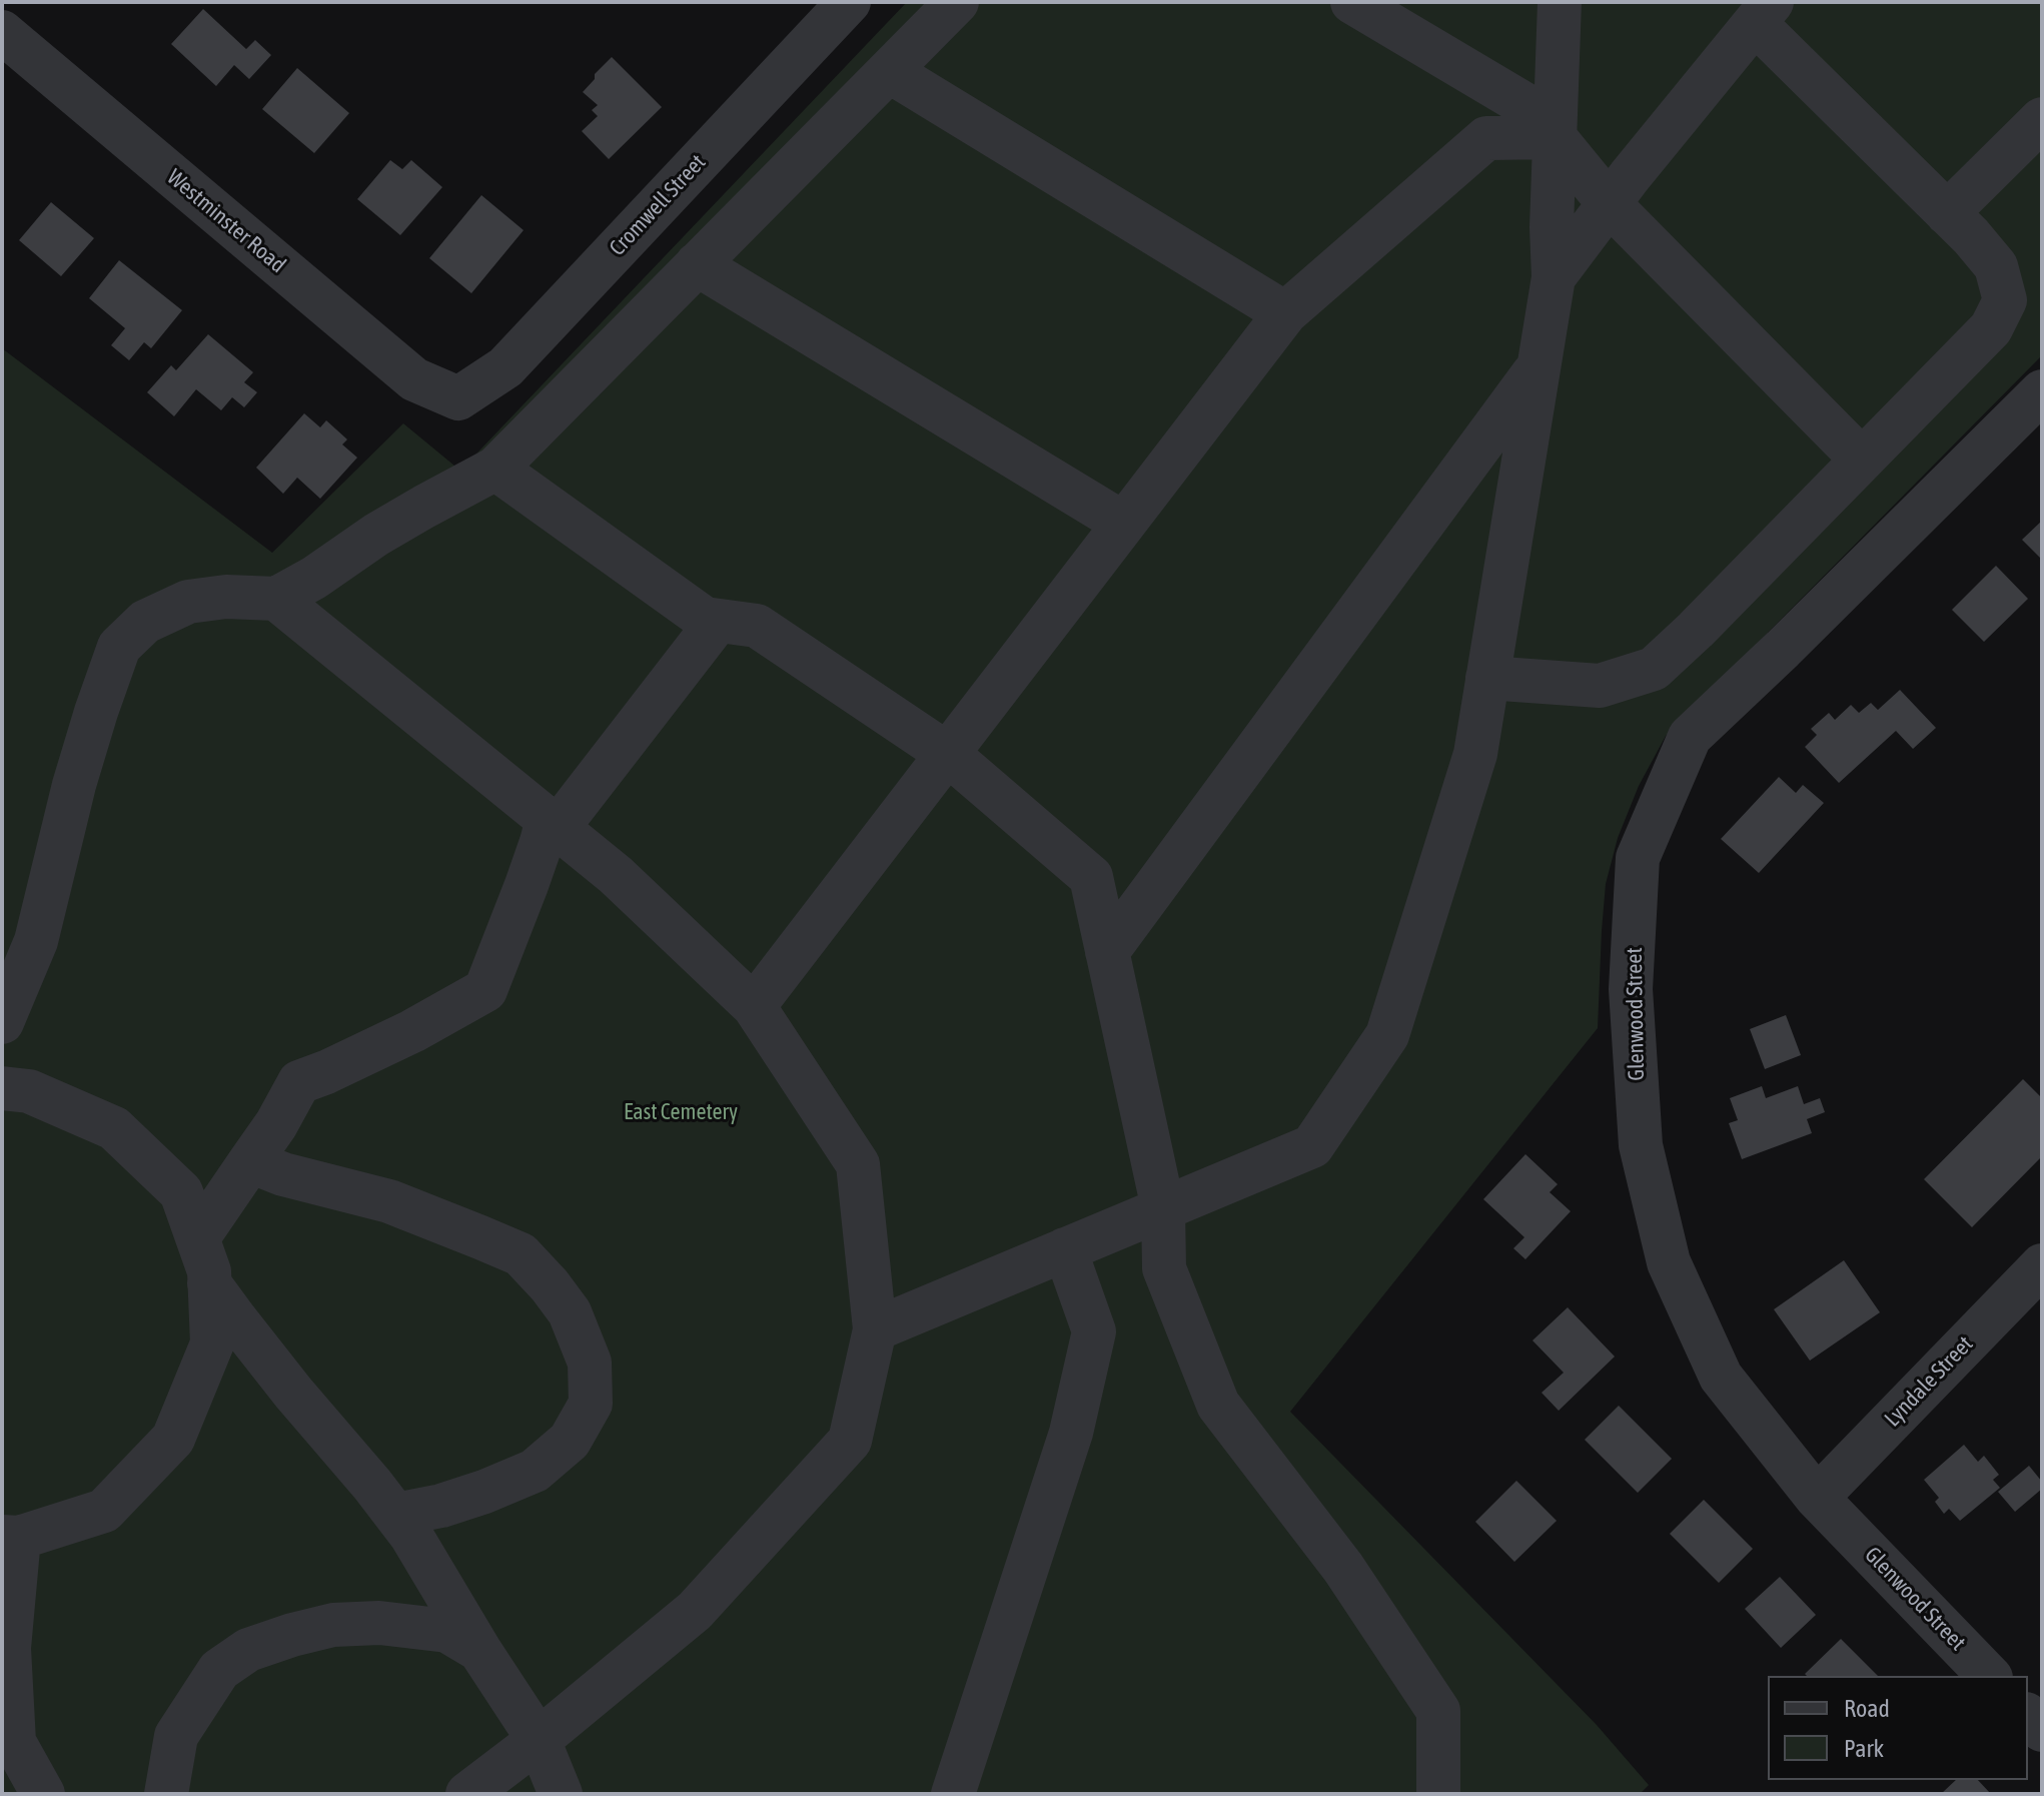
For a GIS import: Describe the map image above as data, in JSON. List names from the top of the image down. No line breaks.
{"streets":{"street":["Cromwell Street","Westminster Road","Glenwood Street","Lyndale Street"]},"crossings":[["Cromwell Street","Westminster Road"],["Glenwood Street","Lyndale Street"]],"parks":["East Cemetery"],"legend":["Road","Park"]}
